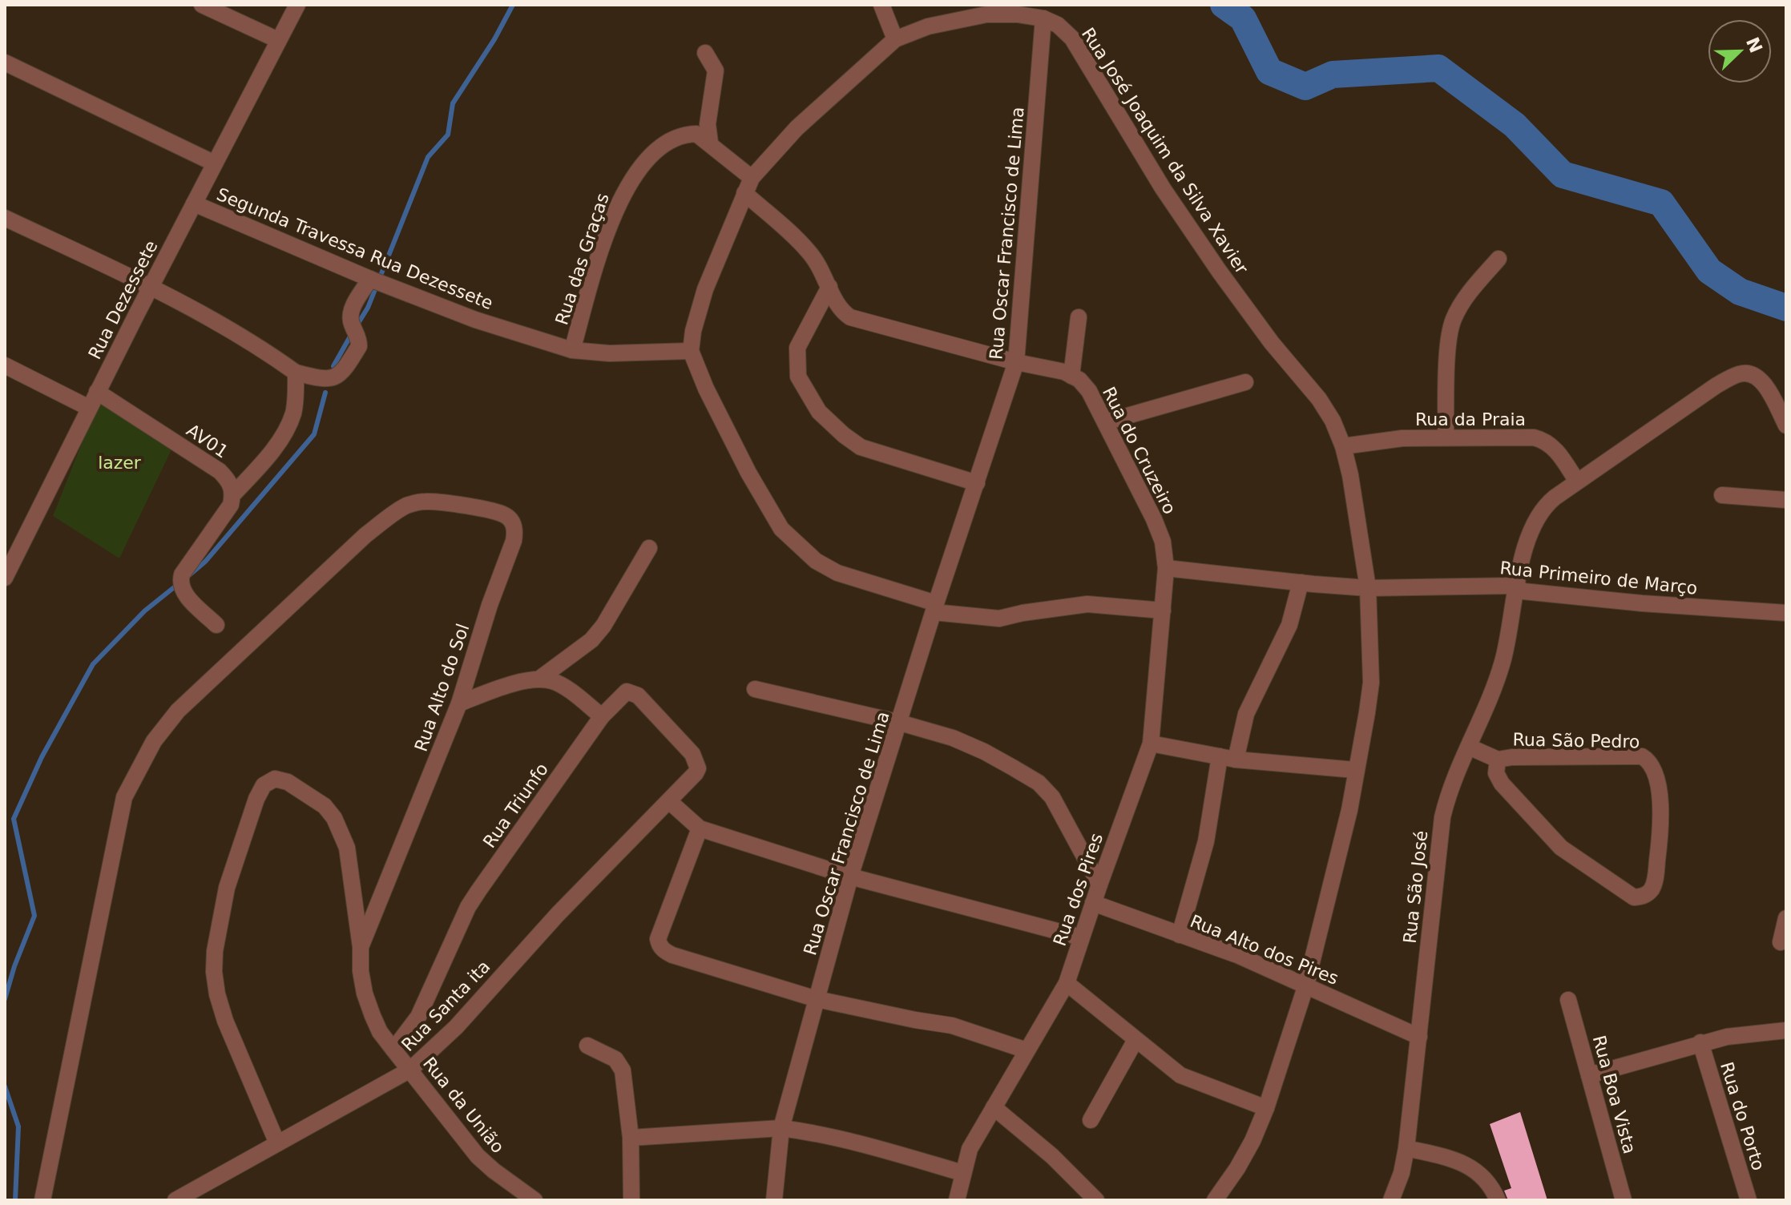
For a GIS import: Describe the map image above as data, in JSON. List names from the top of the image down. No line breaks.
{"streets":{"street":["Rua José Joaquim da Silva Xavier","Rua Oscar Francisco de Lima","Segunda Travessa Rua Dezessete","Rua das Graças","Rua Dezessete","Rua da Praia","AV01","Rua do Cruzeiro","Rua Primeiro de Março","Rua Alto do Sol","Rua São Pedro","Rua Triunfo","Rua São José","Rua dos Pires","Rua Alto dos Pires","Rua Santa ita","Rua Boa Vista","Rua da União","Rua do Porto"]},"crossings":[["Rua José Joaquim da Silva Xavier","Rua Oscar Francisco de Lima"],["Rua José Joaquim da Silva Xavier","Segunda Travessa Rua Dezessete"],["Rua José Joaquim da Silva Xavier","Rua das Graças"],["Rua José Joaquim da Silva Xavier","Rua da Praia"],["Rua José Joaquim da Silva Xavier","Rua Primeiro de Março"],["Rua José Joaquim da Silva Xavier","Rua Alto dos Pires"],["Segunda Travessa Rua Dezessete","Rua das Graças"],["Segunda Travessa Rua Dezessete","Rua Dezessete"],["Rua Dezessete","AV01"],["Rua da Praia","Rua São José"],["Rua do Cruzeiro","Rua Primeiro de Março"],["Rua do Cruzeiro","Rua dos Pires"],["Rua Primeiro de Março","Rua São José"],["Rua Primeiro de Março","Rua dos Pires"],["Rua Alto do Sol","Rua da União"],["Rua São Pedro","Rua São José"],["Rua Triunfo","Rua Santa ita"],["Rua Triunfo","Rua da União"],["Rua São José","Rua Alto dos Pires"],["Rua dos Pires","Rua Alto dos Pires"],["Rua Santa ita","Rua da União"]],"parks":["lazer"],"north":"top right"}
